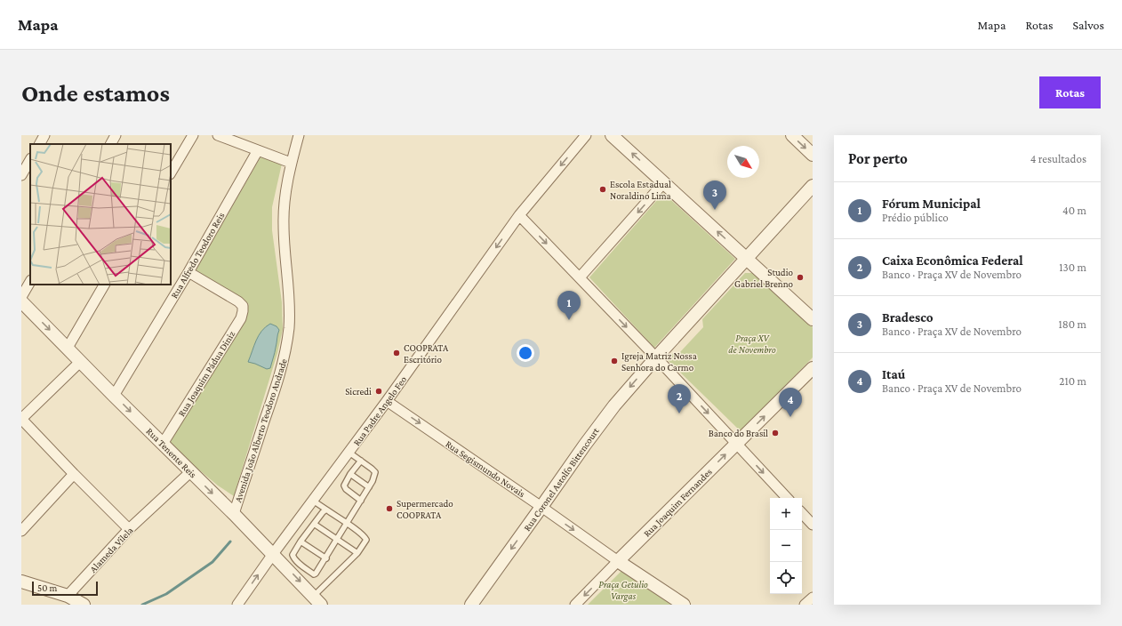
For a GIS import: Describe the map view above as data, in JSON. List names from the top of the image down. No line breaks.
{"streets":{"street":["Rua Alfredo Teodoro Reis","Rua Joaquim Pádua Diniz","Rua Padre Angelo Feo","Avenida João Alberto Teodoro Andrade","Rua Tenente Reis","Rua Segismundo Novais","Rua Coronel Astolfo Bittencourt","Rua Joaquim Fernandes","Alameda Vilela"]},"crossings":[["Rua Alfredo Teodoro Reis","Rua Joaquim Pádua Diniz"],["Rua Alfredo Teodoro Reis","Rua Tenente Reis"],["Rua Joaquim Pádua Diniz","Rua Tenente Reis"],["Rua Padre Angelo Feo","Rua Tenente Reis"],["Rua Padre Angelo Feo","Rua Segismundo Novais"],["Avenida João Alberto Teodoro Andrade","Rua Tenente Reis"],["Rua Tenente Reis","Alameda Vilela"],["Rua Segismundo Novais","Rua Coronel Astolfo Bittencourt"],["Rua Segismundo Novais","Rua Joaquim Fernandes"]],"one_way":["Rua Tenente Reis","Rua Segismundo Novais","Rua Coronel Astolfo Bittencourt","Rua Joaquim Fernandes"],"parks":["Praça XV de Novembro","Praça Getulio Vargas"],"places":["Escola Estadual Noraldino Lima","Studio Gabriel Brenno","COOPRATA Escritório","Igreja Matriz Nossa Senhora do Carmo","Sicredi","Banco do Brasil","Supermercado COOPRATA"],"scale_bar":"50 m","north":"bottom right","page":{"header":"Mapa","nav":["Mapa","Rotas","Salvos"],"buttons":"Rotas","title":"Onde estamos","heading":["Por perto","4 resultados"],"pins":["3","1","2","4"],"list":[{"mark":"1","name":"Fórum Municipal","note":"Prédio público","value":"40 m"},{"mark":"2","name":"Caixa Econômica Federal","note":"Banco · Praça XV de Novembro","value":"130 m"},{"mark":"3","name":"Bradesco","note":"Banco · Praça XV de Novembro","value":"180 m"},{"mark":"4","name":"Itaú","note":"Banco · Praça XV de Novembro","value":"210 m"}],"map_buttons":["+","−"],"scale":"50 m"}}
